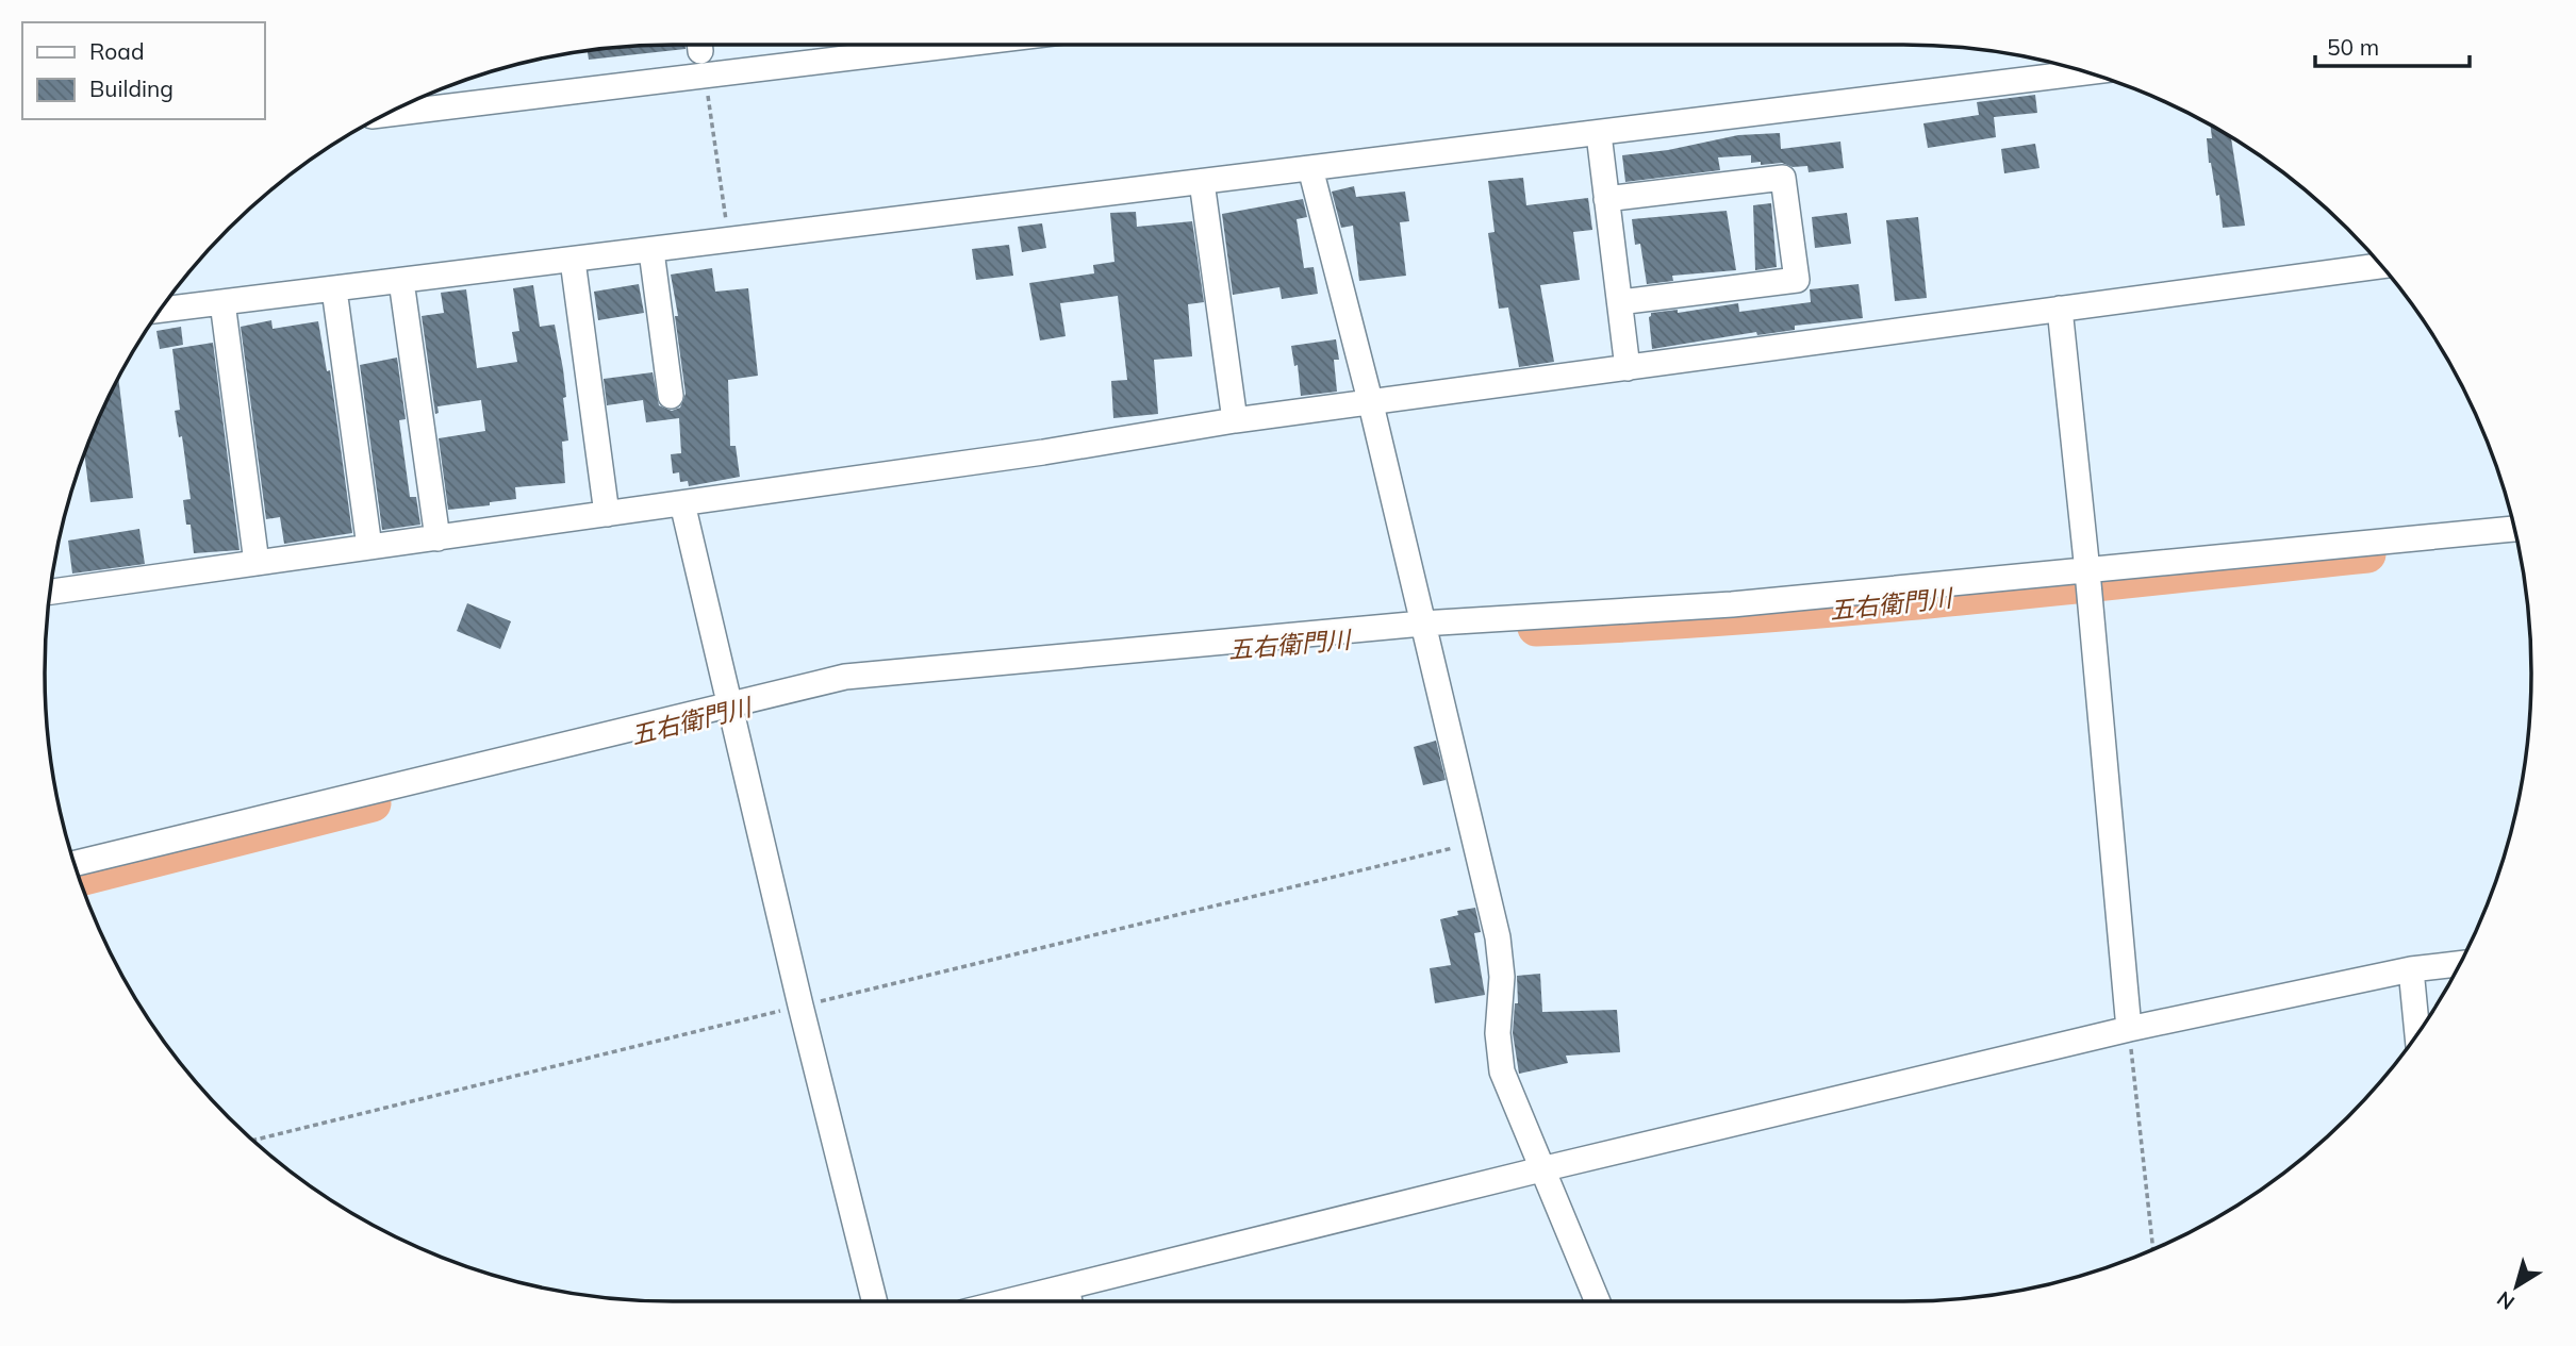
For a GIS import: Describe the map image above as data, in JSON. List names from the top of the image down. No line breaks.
{"water":["五右衛門川"],"legend":["Road","Building"],"scale_bar":"50 m","north":"bottom left"}
